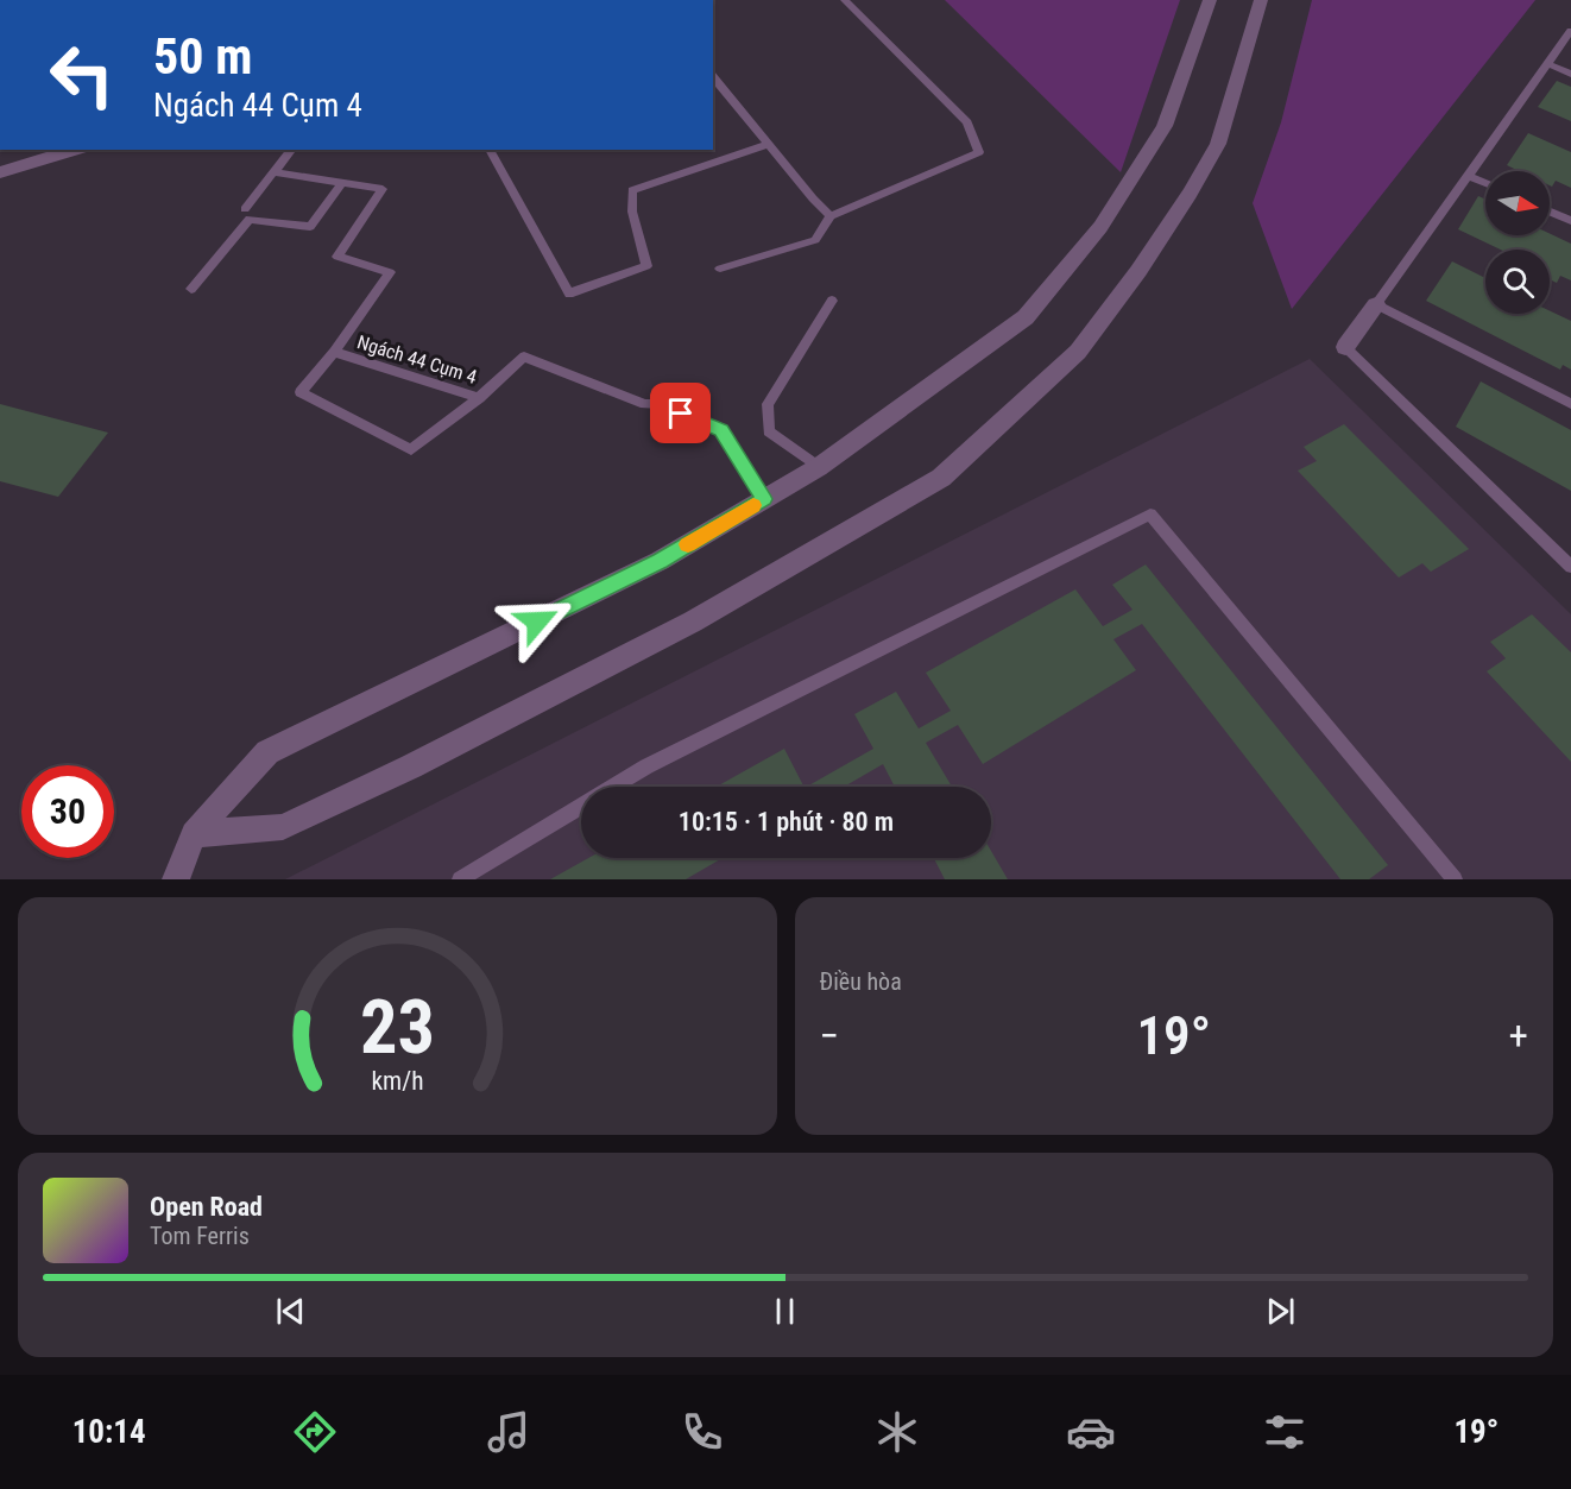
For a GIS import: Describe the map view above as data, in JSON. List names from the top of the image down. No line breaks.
{"streets":{"lane":["Ngách 44 Cụm 4"]},"north":"right","page":{"turn":["50 m","Ngách 44 Cụm 4"],"limit":"30","trip":"10:15 · 1 phút · 80 m","tile":"Điều hòa","heat":["−","19°","+"],"song":["Open Road","Tom Ferris"],"tabs":["10:14","19°"],"gauge":["23","km/h"]}}
